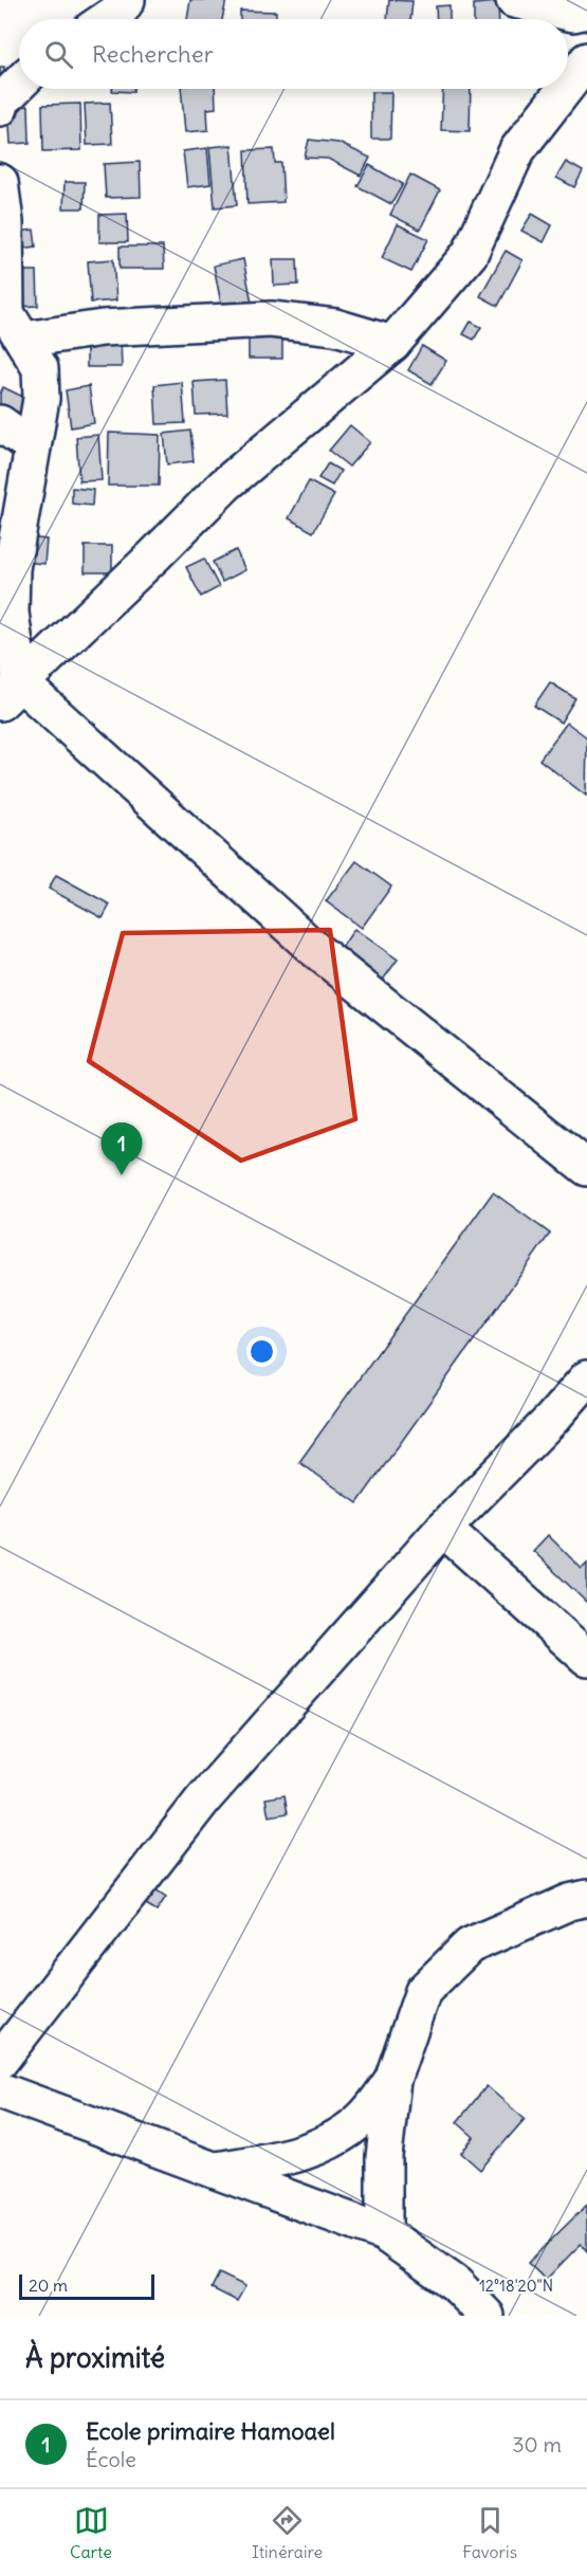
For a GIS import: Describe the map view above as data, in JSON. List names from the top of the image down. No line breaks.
{"scale_bar":"20 m","page":{"search":"Rechercher","pins":"1","scale":"20 m","heading":"À proximité","list":[{"mark":"1","name":"Ecole primaire Hamoael","note":"École","value":"30 m"}],"nav":["Carte","Itinéraire","Favoris"]},"coordinates":["12°18'20\"N"]}
